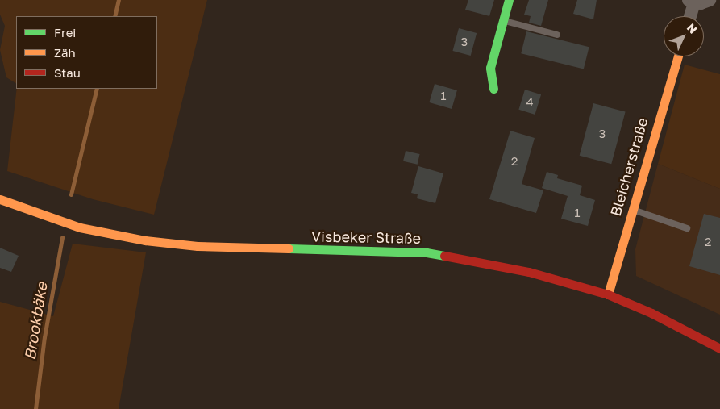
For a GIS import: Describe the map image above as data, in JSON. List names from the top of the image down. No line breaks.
{"streets":{"main road":["Bleicherstraße","Visbeker Straße"]},"crossings":[["Bleicherstraße","Visbeker Straße"]],"water":["Brookbäke"],"house_numbers":["3","1","4","3","2","1","2"],"legend":["Frei","Zäh","Stau"],"north":"top right"}
